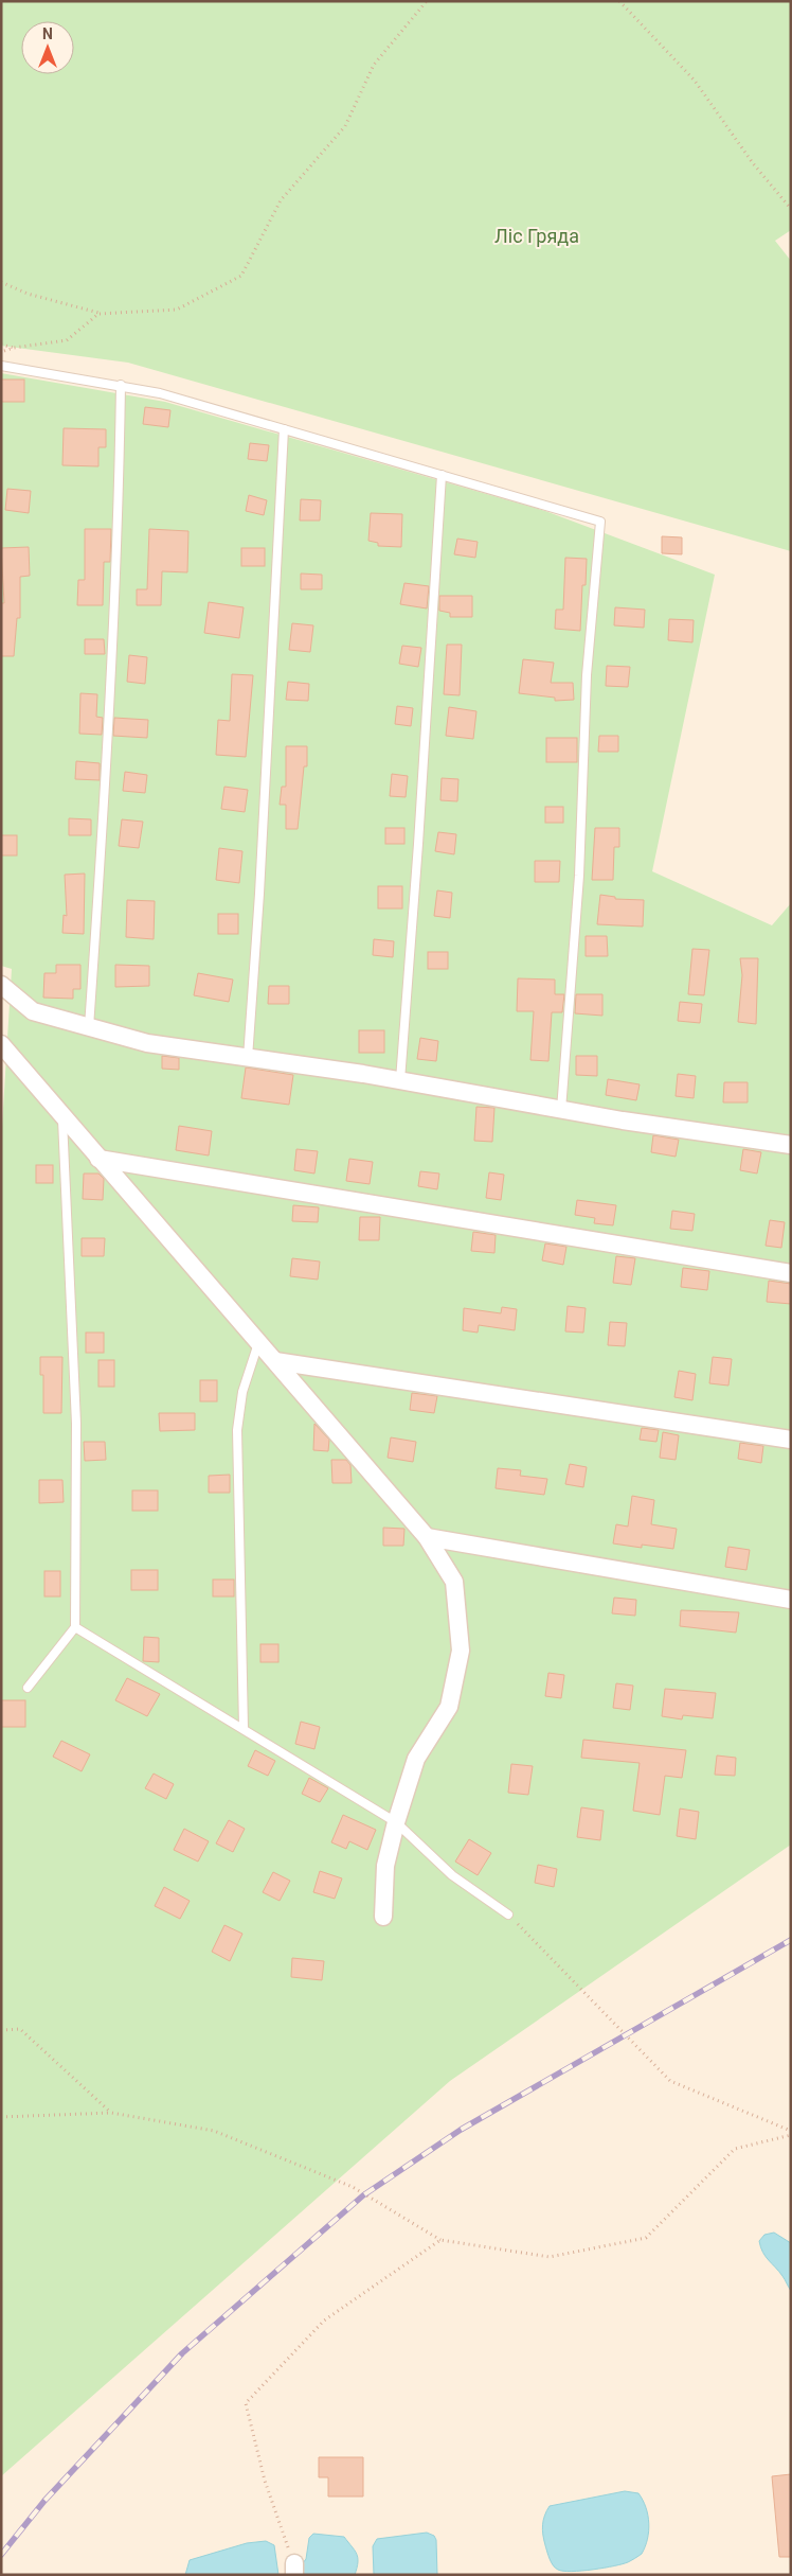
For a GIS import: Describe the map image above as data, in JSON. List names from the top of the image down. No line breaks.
{"parks":["Ліс Гряда"],"north":"top"}
